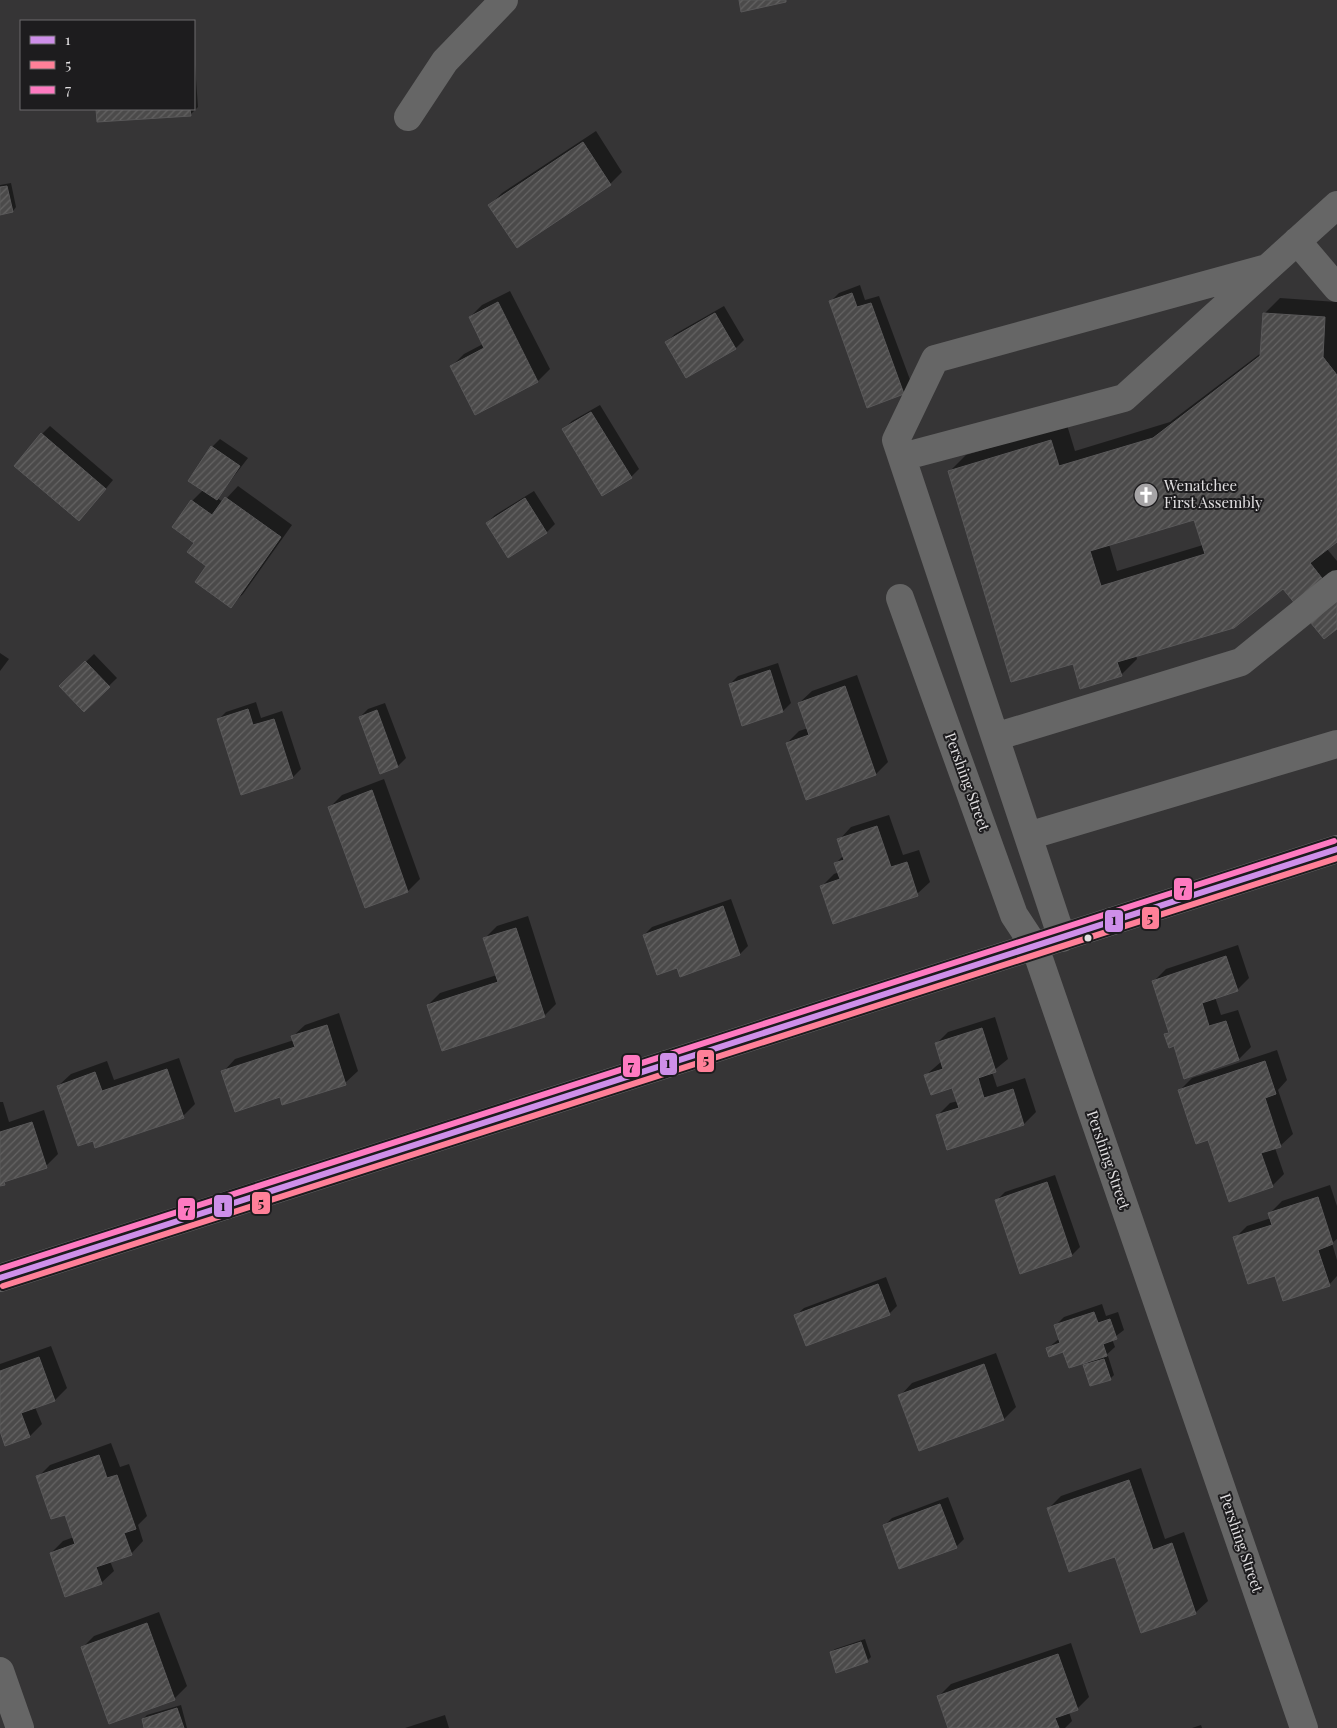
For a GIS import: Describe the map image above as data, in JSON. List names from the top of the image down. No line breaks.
{"streets":{"street":["Pershing Street"]},"places":{"church":["Wenatchee First Assembly"]},"lines":["transit line 7","transit line 1","transit line 5"],"legend":["1","5","7"]}
